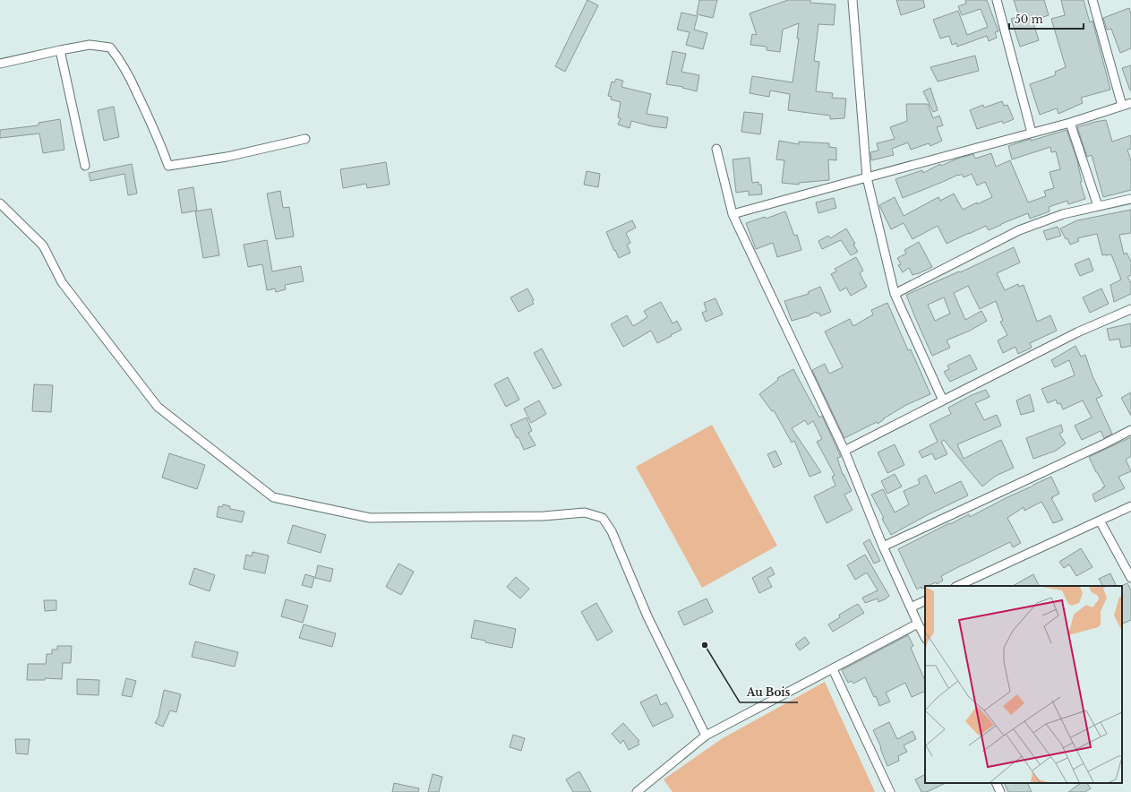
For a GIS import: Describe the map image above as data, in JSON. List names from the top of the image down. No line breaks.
{"places":["Au Bois"],"scale_bar":"50 m"}
